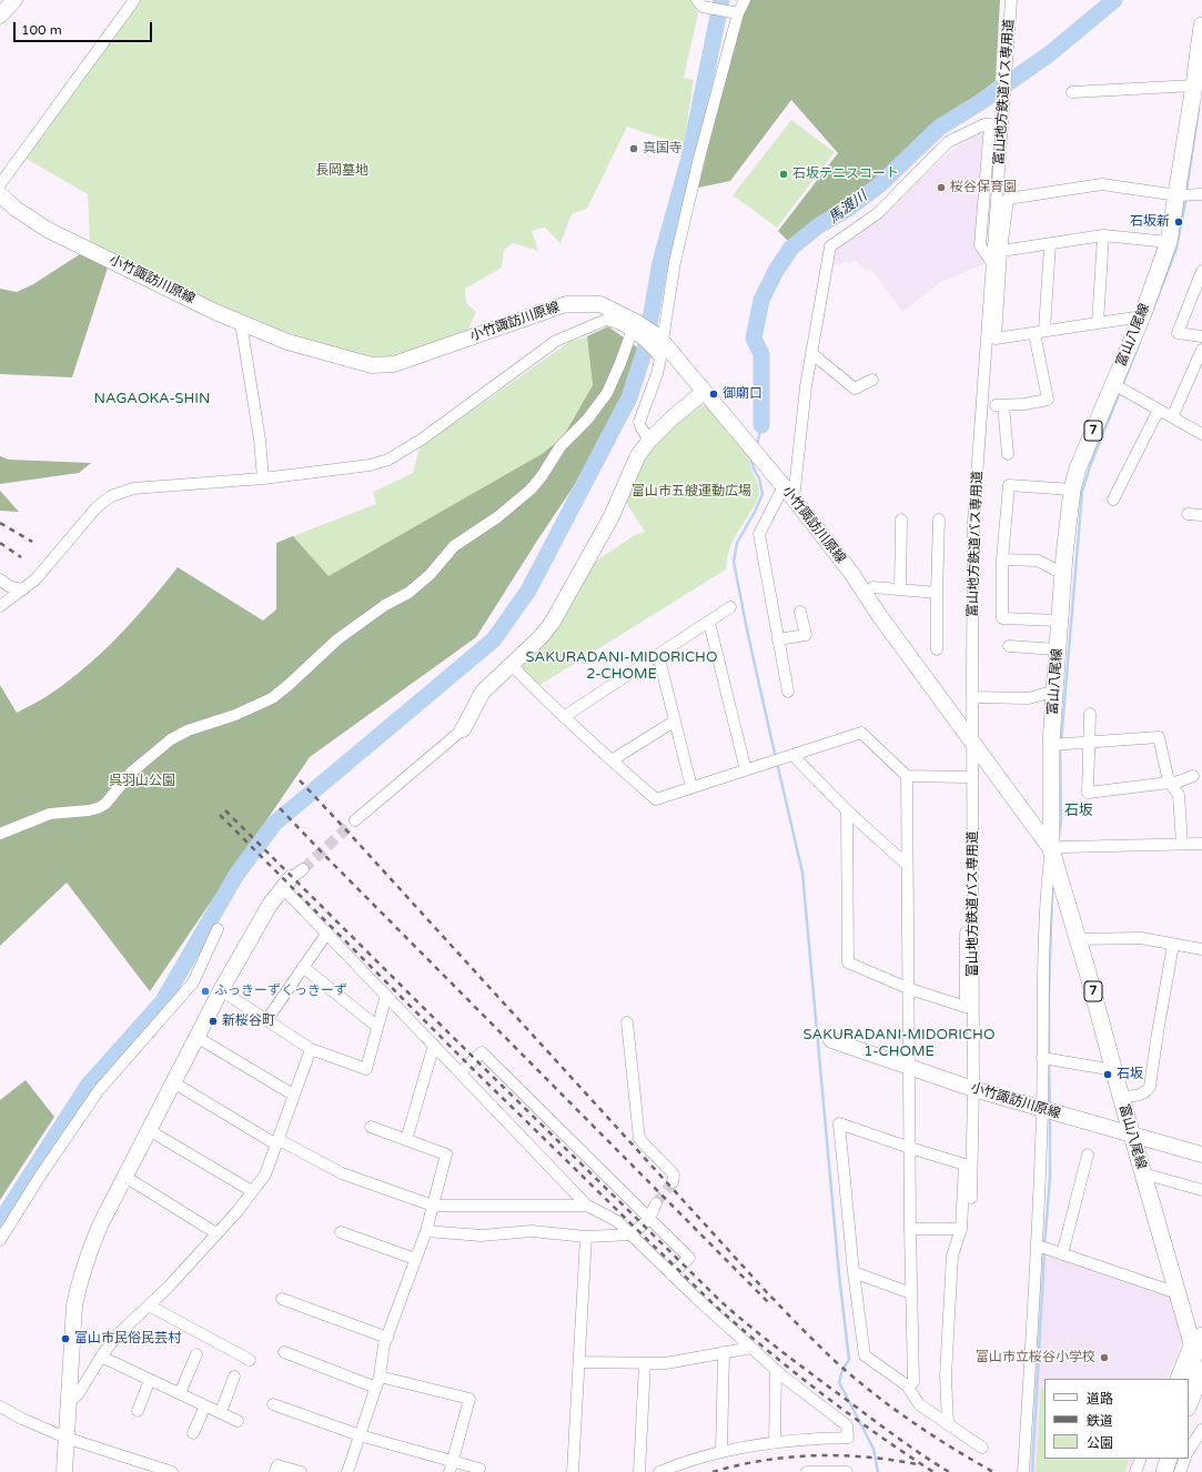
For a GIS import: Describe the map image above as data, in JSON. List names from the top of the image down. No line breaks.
{"streets":{"main road":["小竹諏訪川原線","富山八尾線","7"],"street":["富山地方鉄道バス専用道"]},"crossings":[["富山地方鉄道バス専用道","小竹諏訪川原線"],["小竹諏訪川原線","富山八尾線"]],"districts":["NAGAOKA-SHIN","SAKURADANI-MIDORICHO 2-CHOME","石坂","SAKURADANI-MIDORICHO 1-CHOME"],"water":["馬渡川"],"parks":["長岡墓地","富山市五艘運動広場","呉羽山公園"],"places":["真国寺","石坂テニスコート","桜谷保育園","石坂新","御廟口","ふっきーずくっきーず","新桜谷町","石坂","富山市民俗民芸村","富山市立桜谷小学校"],"legend":["道路","鉄道","公園"],"scale_bar":"100 m"}
